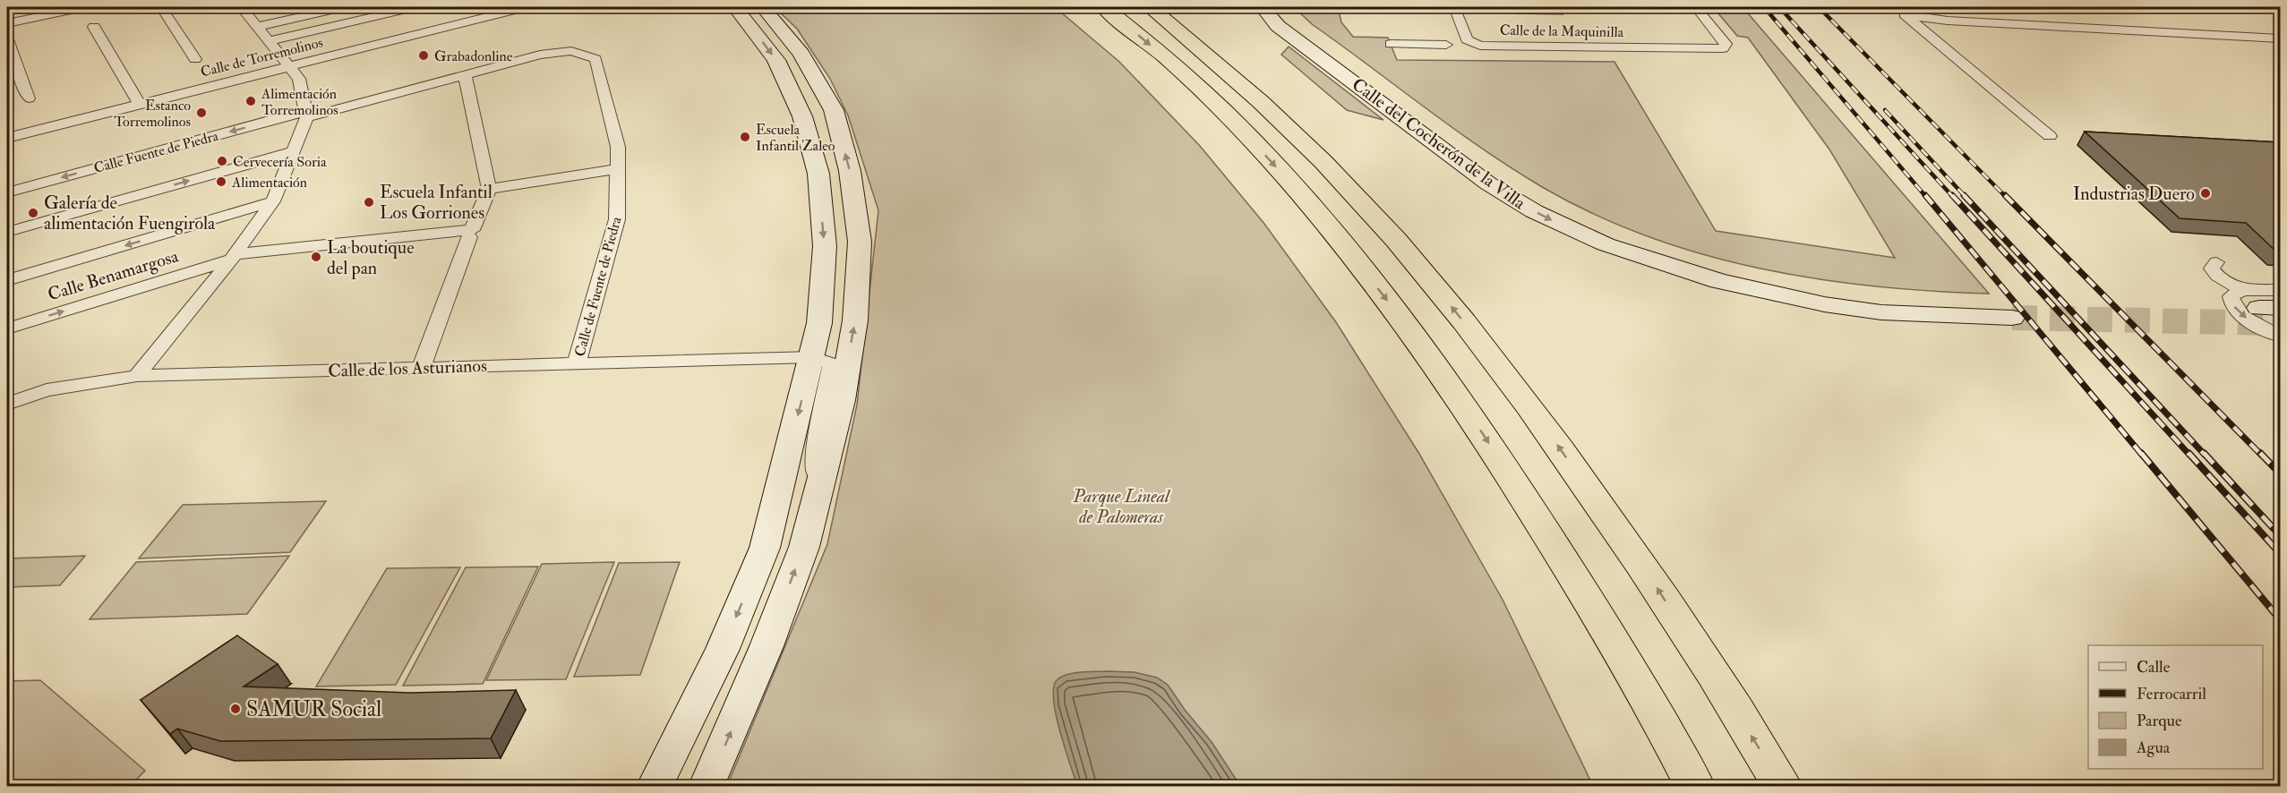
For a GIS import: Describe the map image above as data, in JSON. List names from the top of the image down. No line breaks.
{"streets":{"street":["Calle de la Maquinilla","Calle de Torremolinos","Calle del Cocherón de la Villa","Calle Fuente de Piedra","Calle Benamargosa","Calle de Fuente de Piedra","Calle de los Asturianos"]},"crossings":[["Calle Fuente de Piedra","Calle de Fuente de Piedra"],["Calle de Fuente de Piedra","Calle de los Asturianos"]],"parks":["Parque Lineal de Palomeras"],"places":["Grabadonline","Alimentación Torremolinos","Estanco Torremolinos","Escuela Infantil Zaleo","Cervecería Soria","Alimentación","Industrias Duero","Escuela Infantil Los Gorriones","Galería de alimentación Fuengirola","La boutique del pan","SAMUR Social"],"legend":["Calle","Ferrocarril","Parque","Agua"]}
